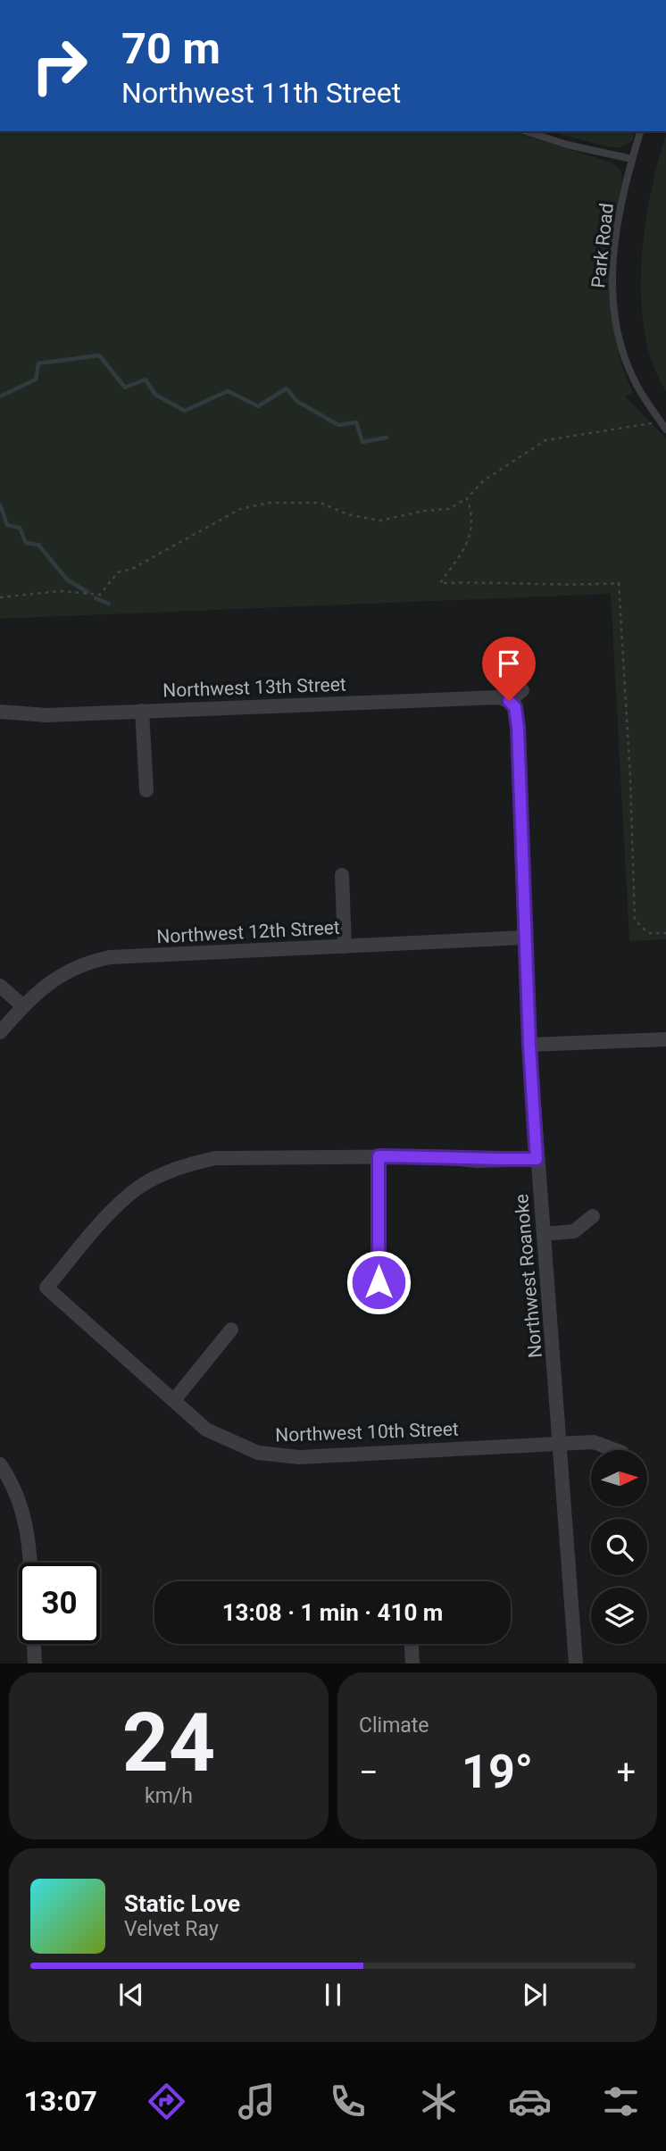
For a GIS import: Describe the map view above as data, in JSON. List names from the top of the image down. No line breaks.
{"streets":{"street":["Northwest 13th Street","Northwest 12th Street","Northwest Roanoke","Northwest 10th Street"],"lane":["Park Road"]},"crossings":[["Northwest 13th Street","Northwest Roanoke"],["Northwest 12th Street","Northwest Roanoke"],["Northwest Roanoke","Northwest 10th Street"]],"north":"right","page":{"turn":["70 m","Northwest 11th Street"],"limit":"30","trip":"13:08 · 1 min · 410 m","tile":[["24","km/h"],"Climate"],"heat":["−","19°","+"],"song":["Static Love","Velvet Ray"],"tabs":"13:07"}}
